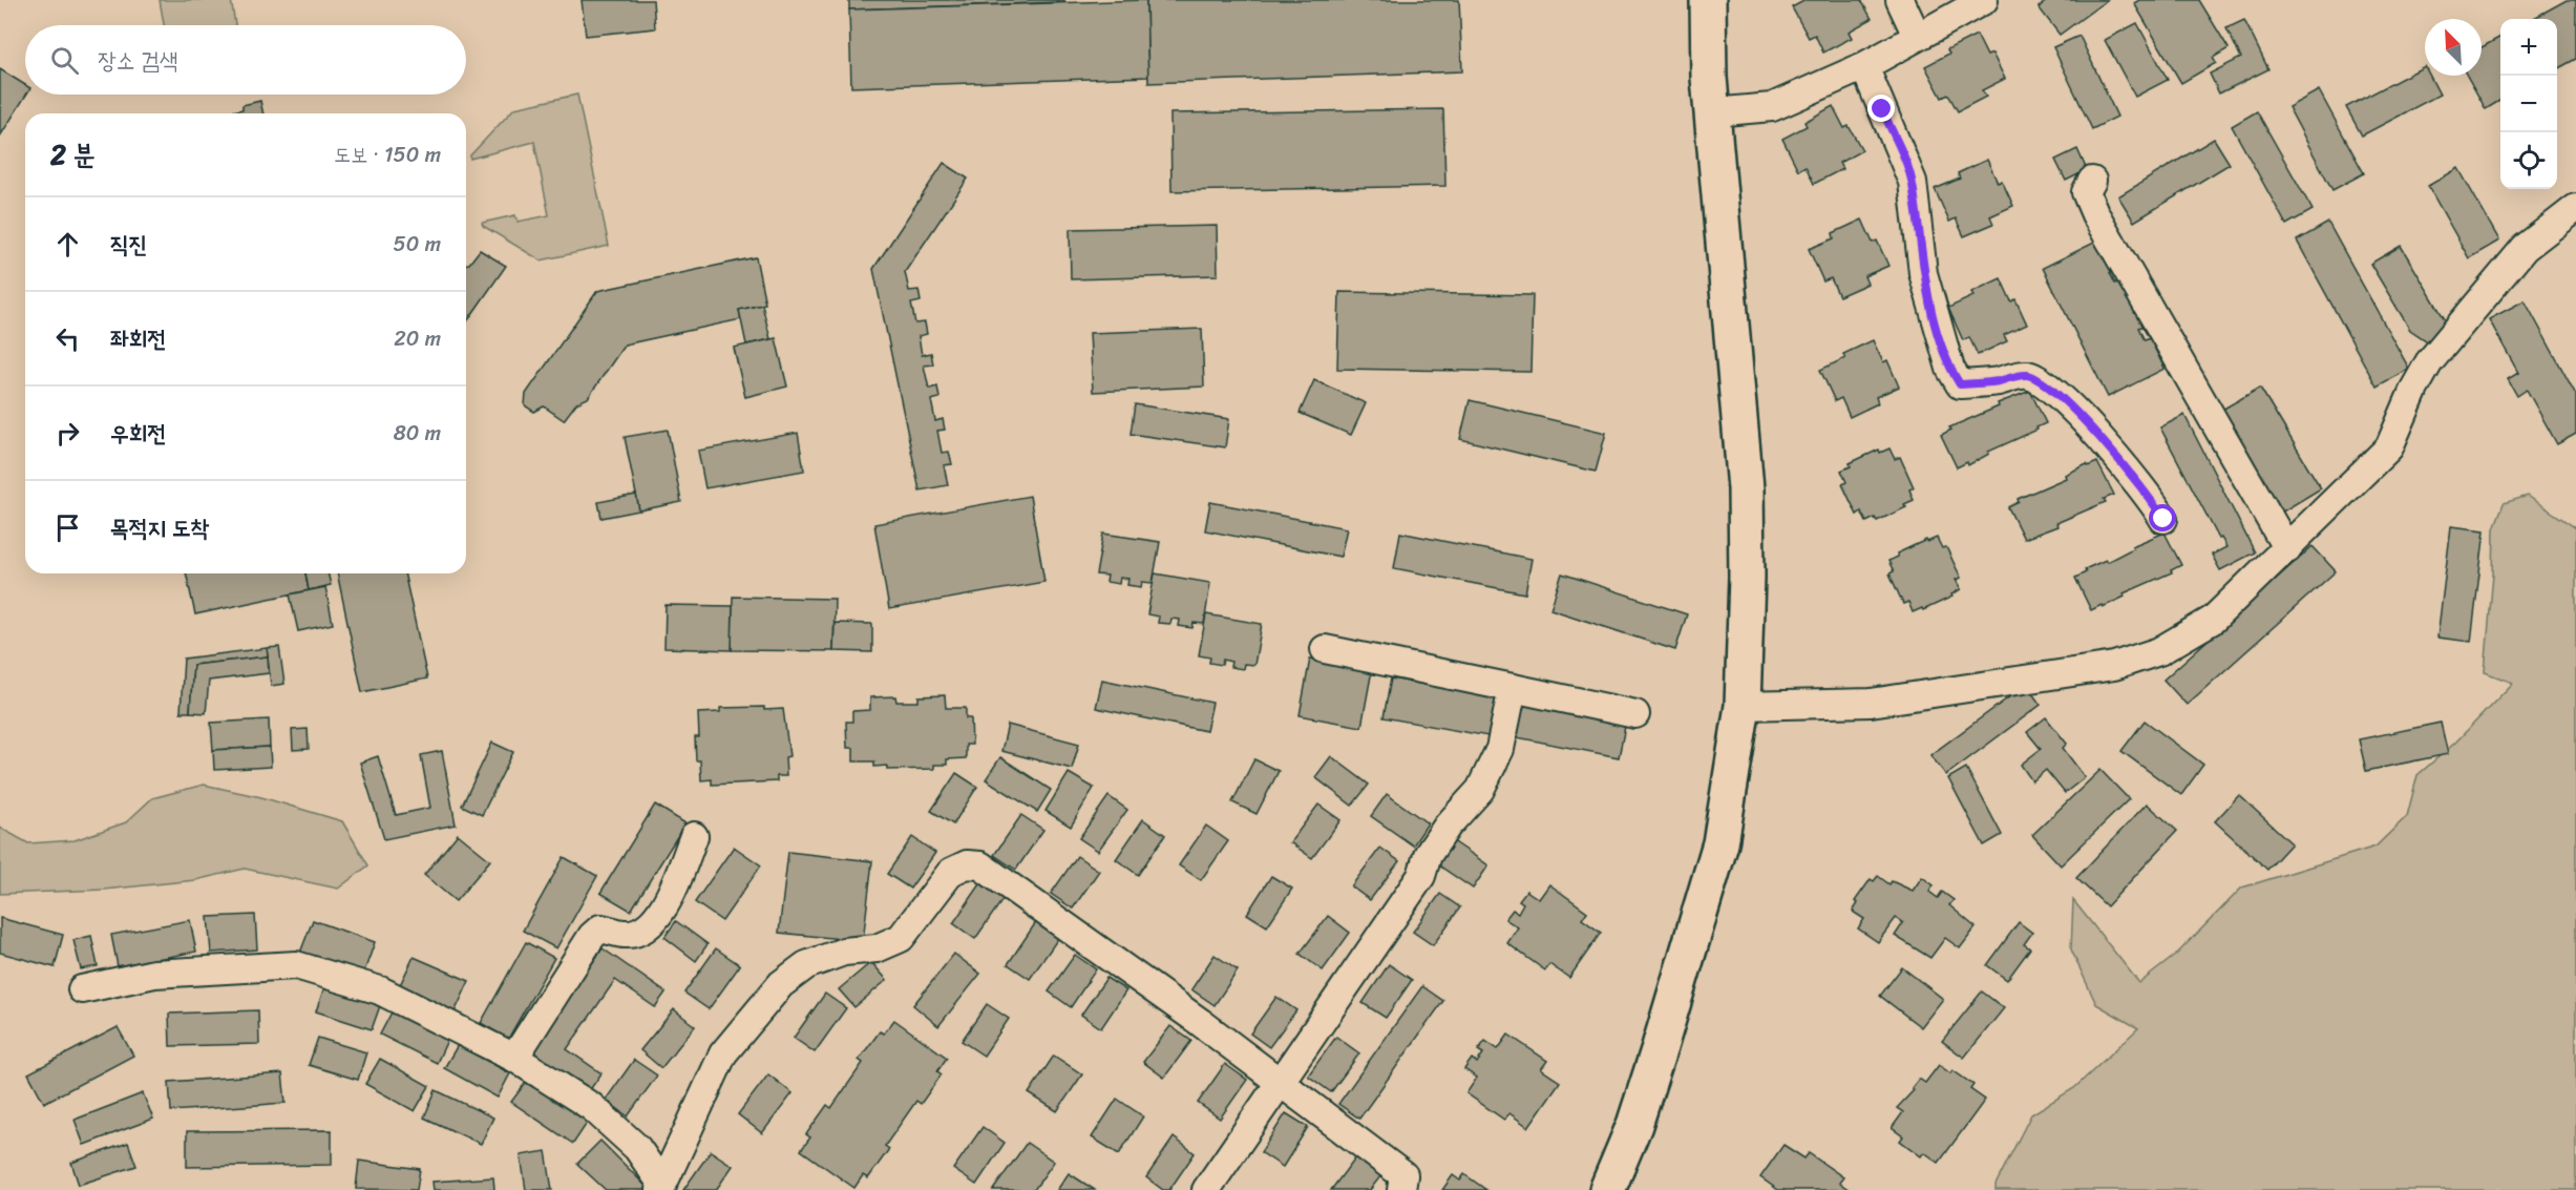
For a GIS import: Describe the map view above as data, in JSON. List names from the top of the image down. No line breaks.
{"north":"top left","page":{"map_buttons":["+","−"],"search":"장소 검색","heading":["2 분","도보 · 150 m"],"list":[["직진","50 m"],["좌회전","20 m"],["우회전","80 m"],"목적지 도착"]}}
